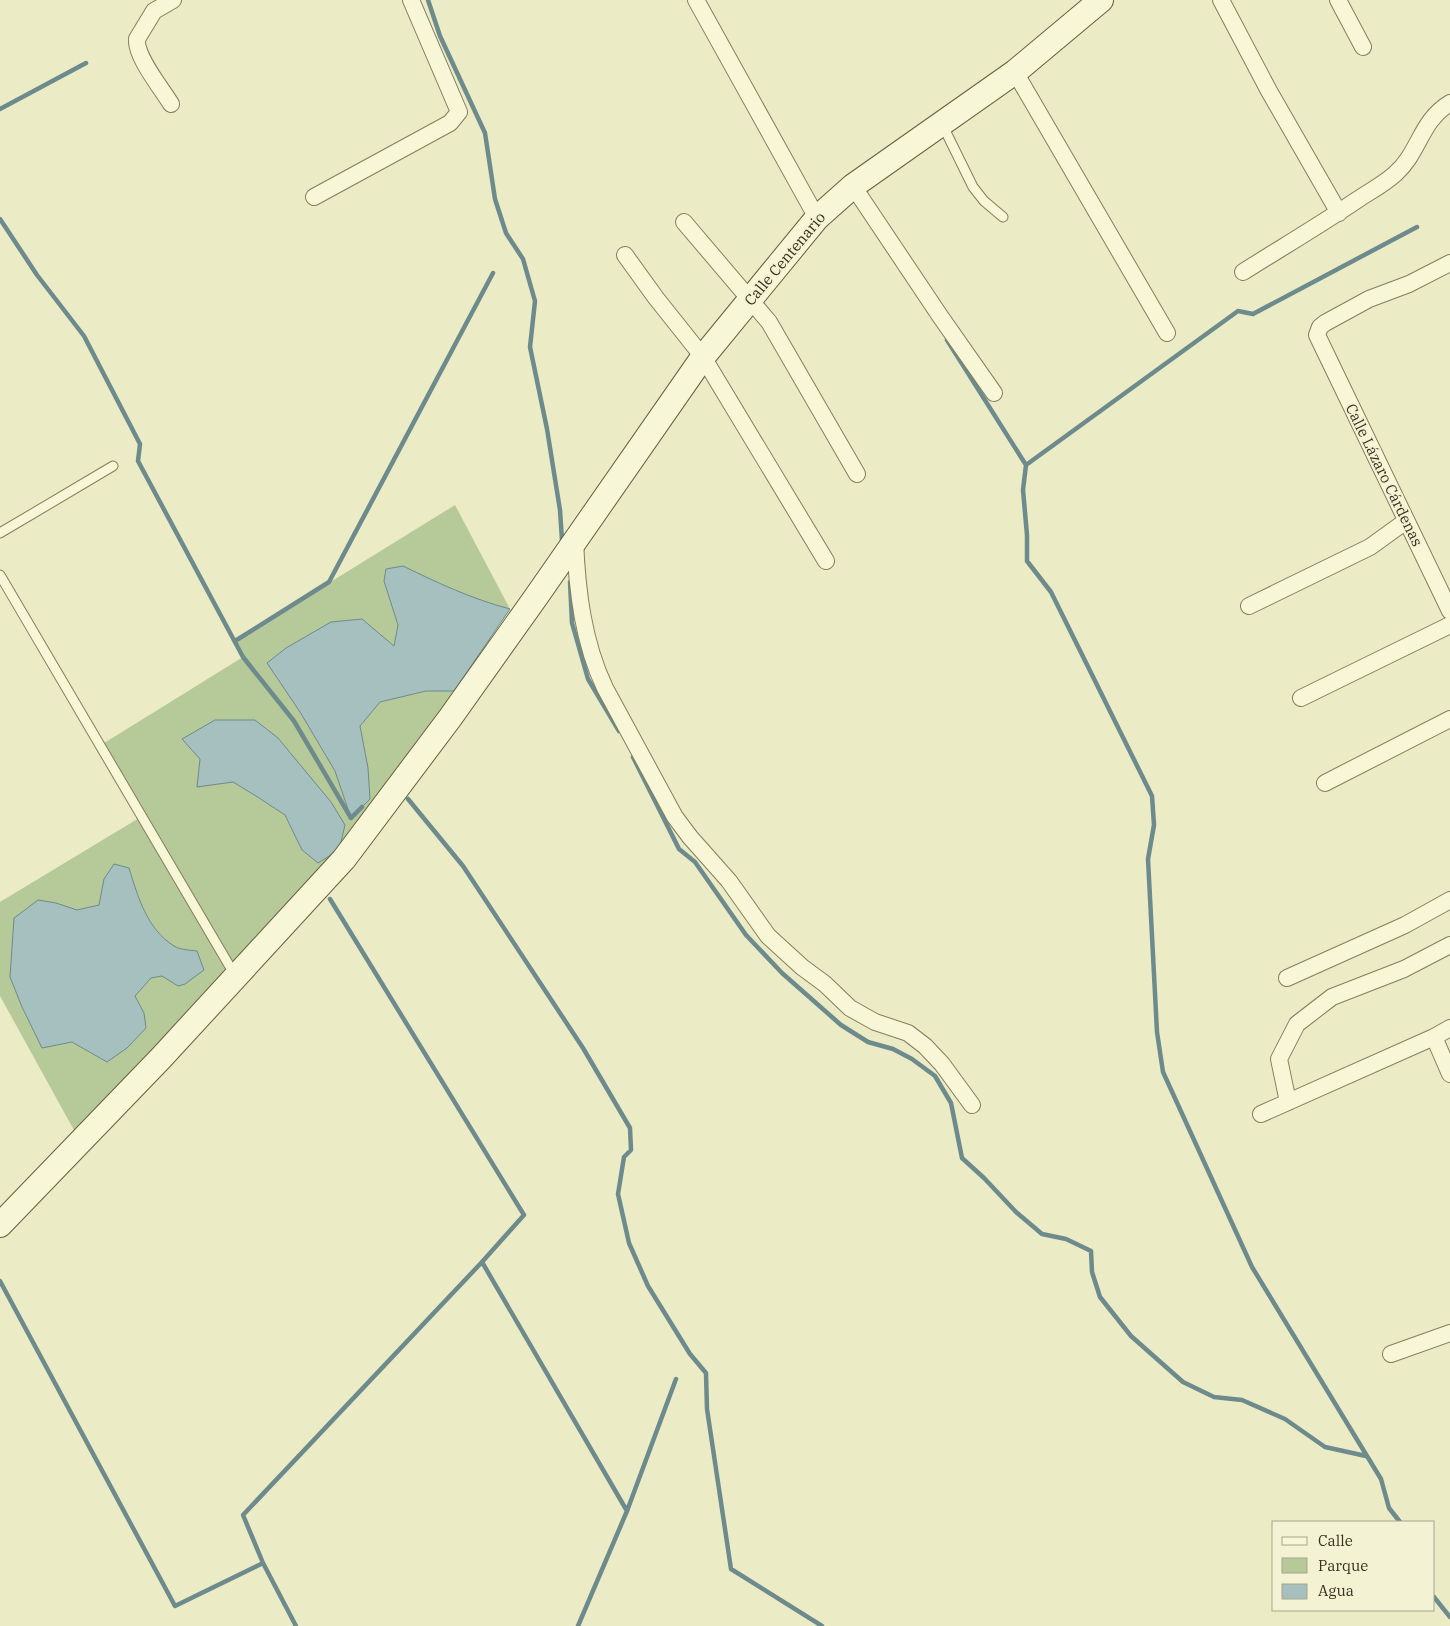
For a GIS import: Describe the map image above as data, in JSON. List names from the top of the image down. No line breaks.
{"streets":{"street":["Calle Centenario","Calle Lázaro Cárdenas"]},"legend":["Calle","Parque","Agua"]}
